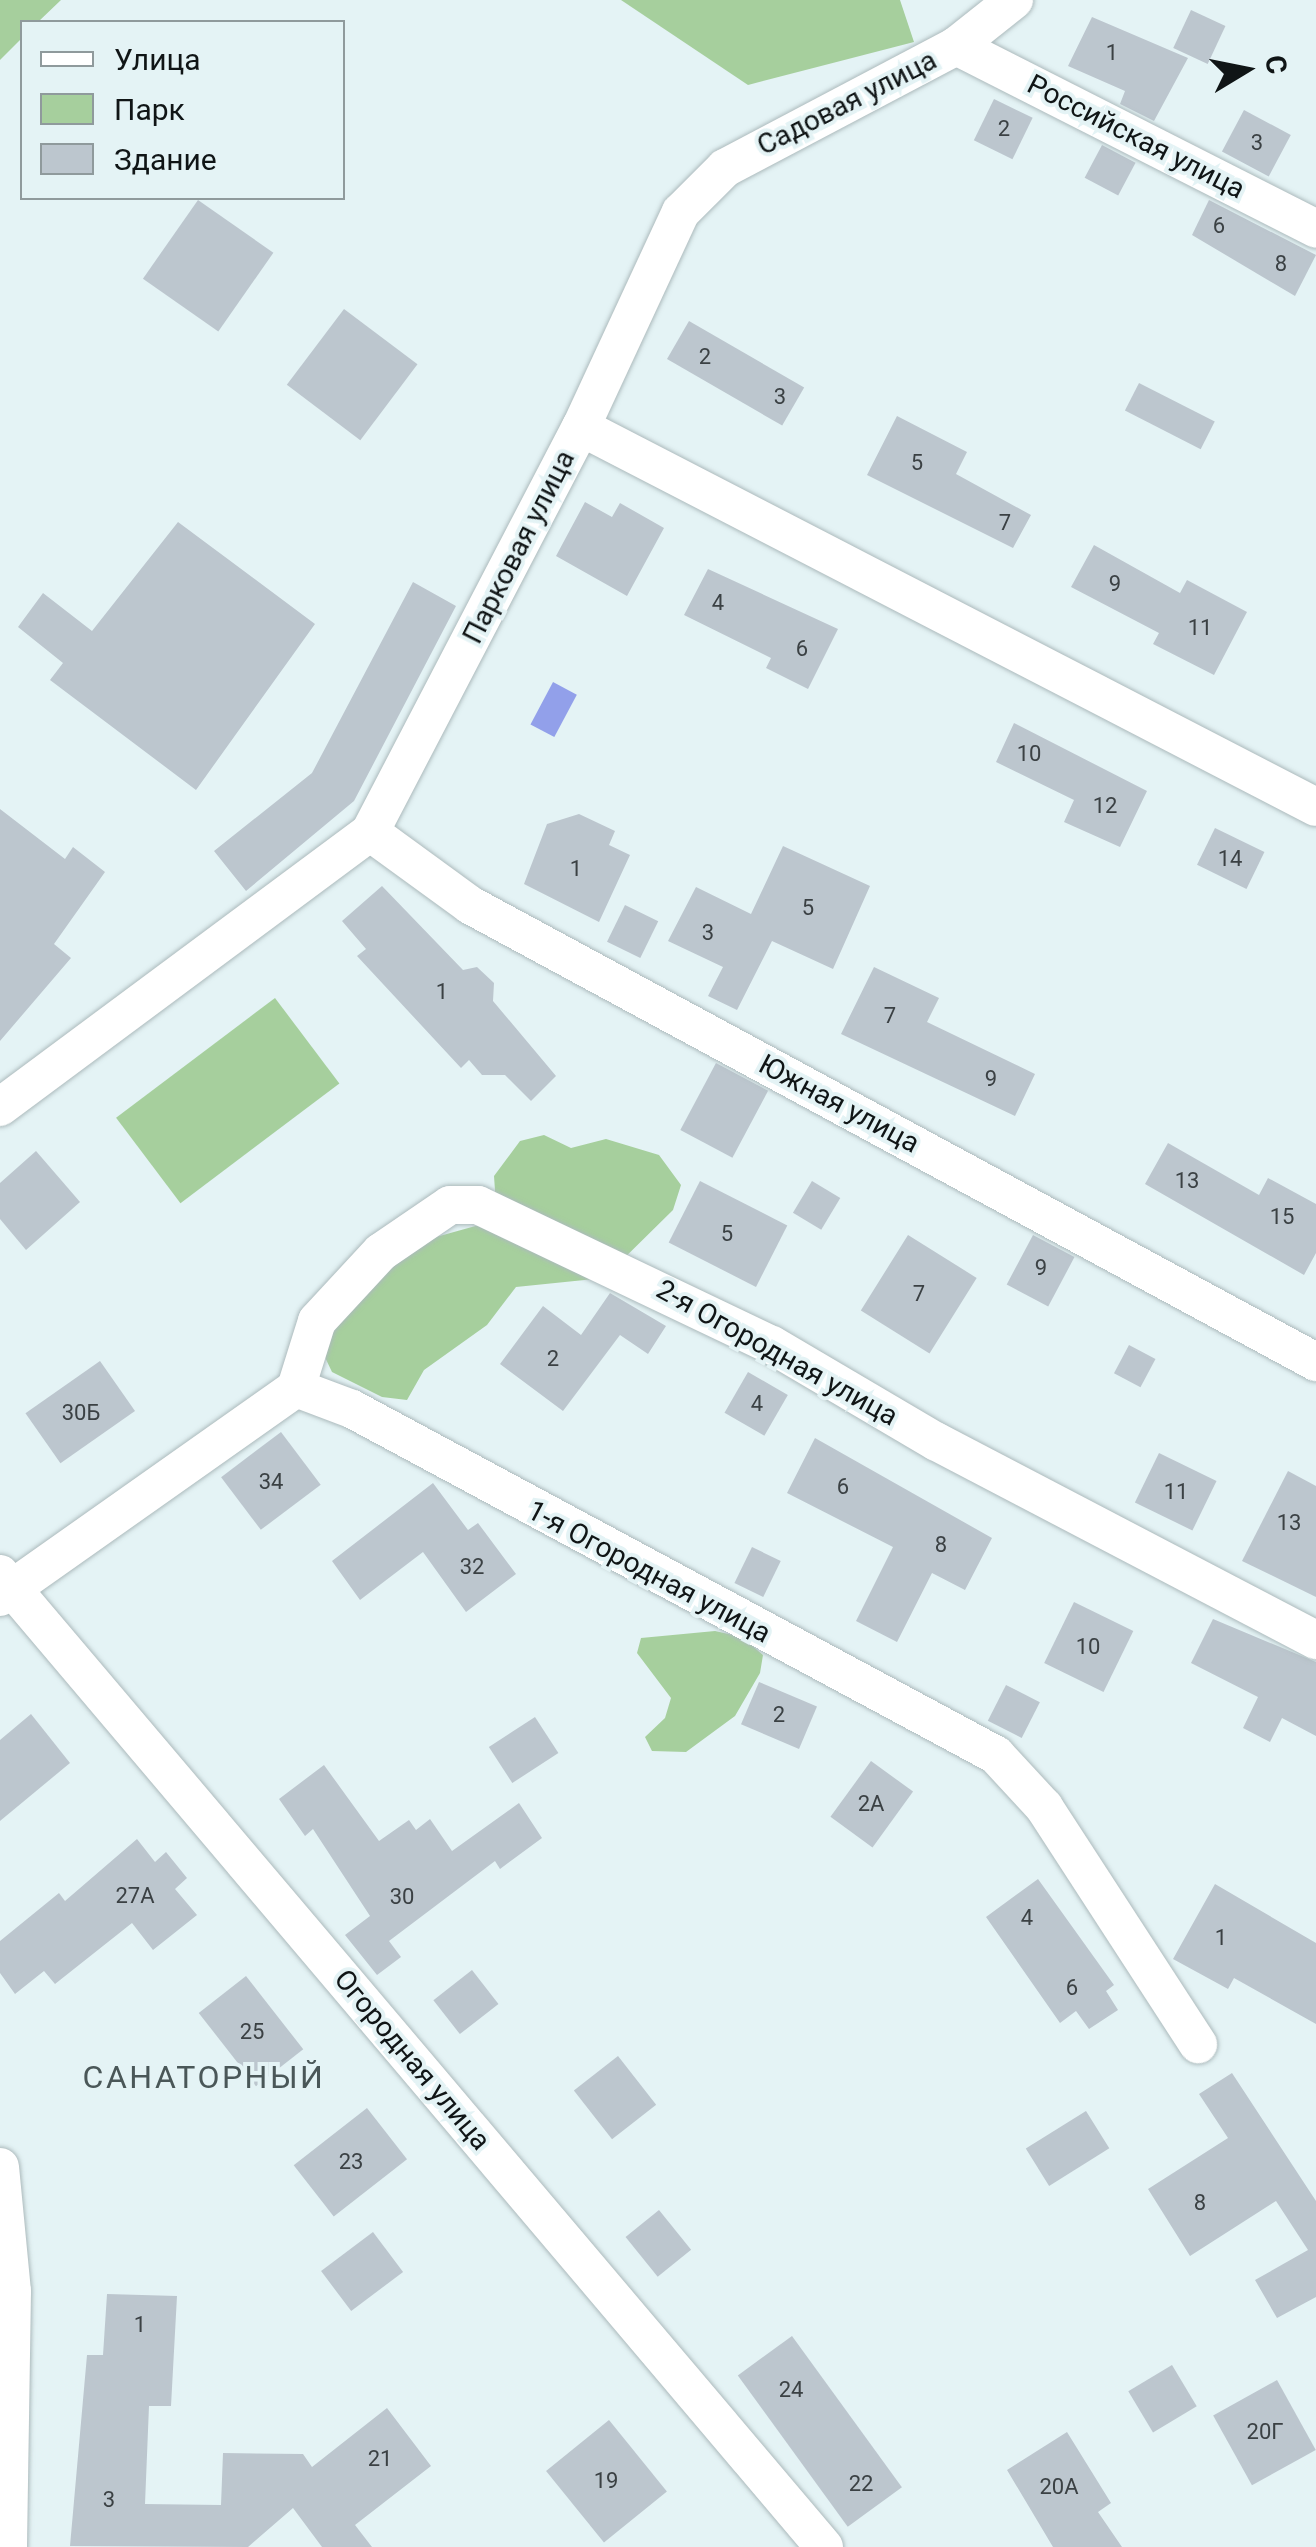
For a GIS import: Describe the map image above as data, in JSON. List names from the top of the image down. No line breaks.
{"streets":{"street":["Садовая улица","Российская улица","Парковая улица","Южная улица","2-я Огородная улица","1-я Огородная улица","Огородная улица"]},"crossings":[["Садовая улица","Российская улица"],["Садовая улица","Парковая улица"],["Парковая улица","Южная улица"],["2-я Огородная улица","1-я Огородная улица"]],"districts":["САНАТОРНЫЙ"],"house_numbers":["1","2","3","6","8","2","3","5","7","9","4","11","6","10","12","14","1","5","3","1","7","9","13","15","5","9","7","2","4","30Б","34","6","11","13","8","32","10","2","2А","27А","30","4","1","6","25","23","8","1","24","20Г","21","19","22","20А","3"],"legend":["Улица","Парк","Здание"],"north":"right"}
